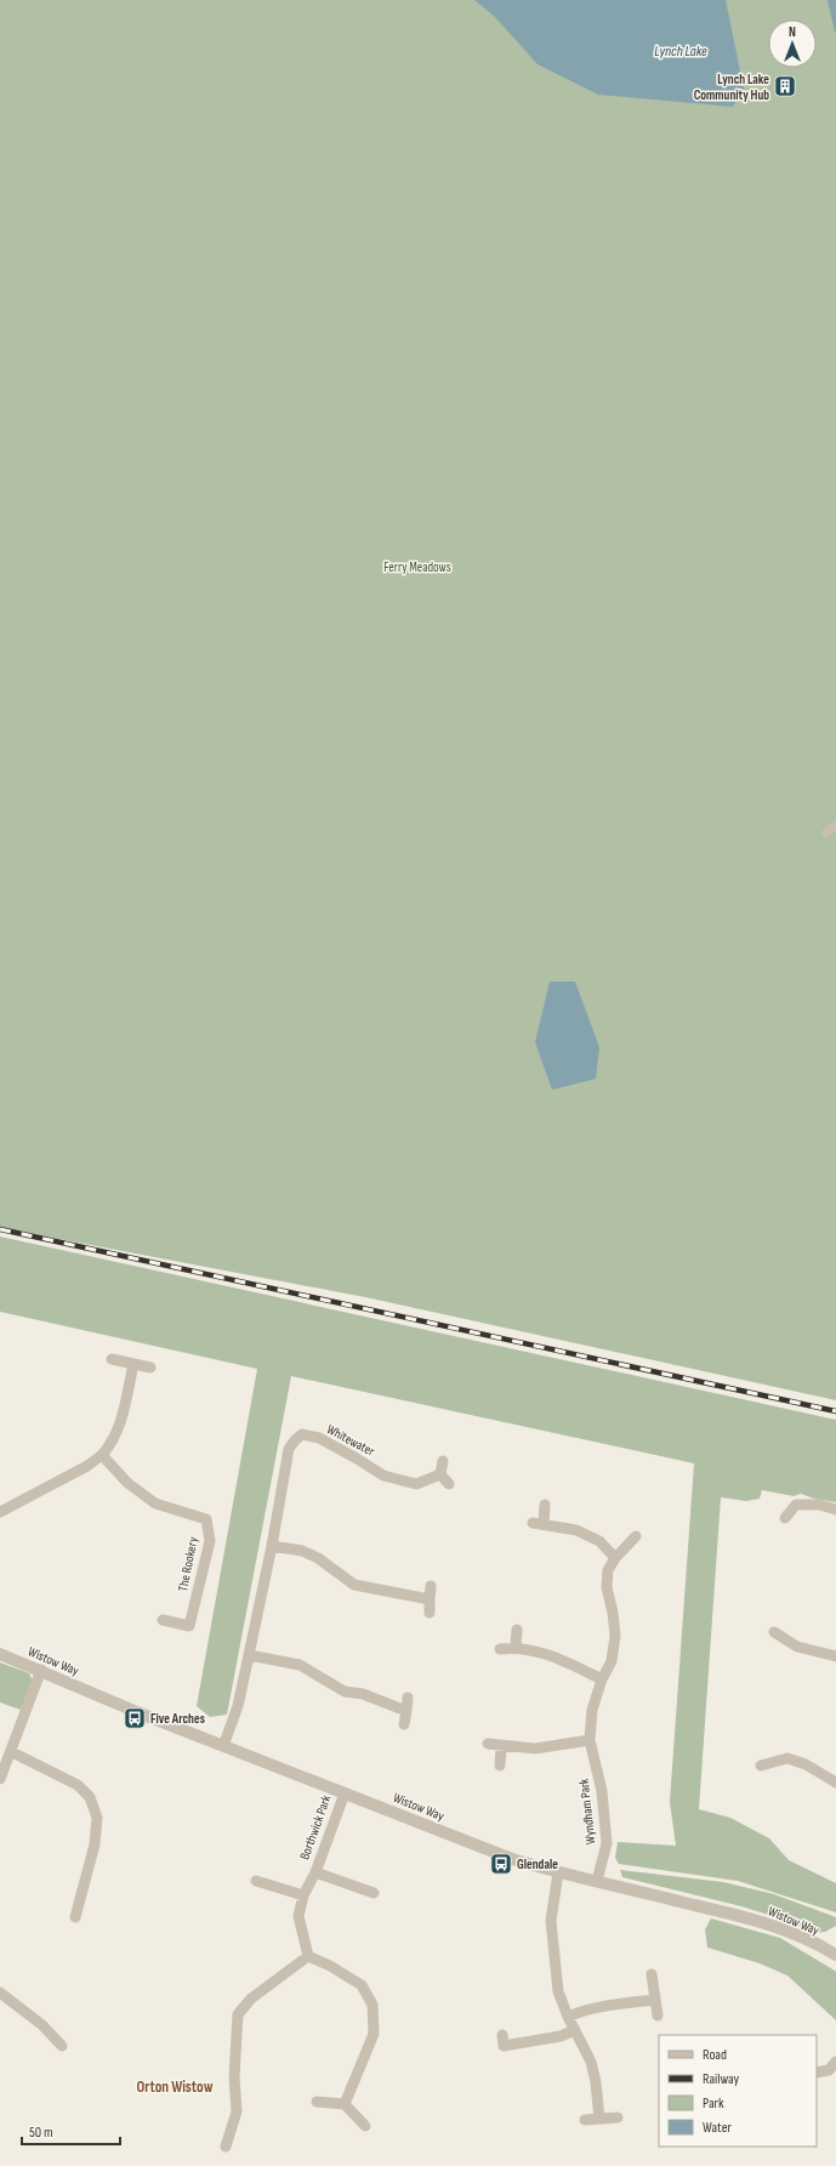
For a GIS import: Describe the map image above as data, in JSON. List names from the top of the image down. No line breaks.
{"streets":{"street":["Whitewater","The Rookery","Wistow Way","Wyndham Park","Borthwick Park"]},"crossings":[["Whitewater","Wistow Way"],["Wistow Way","Wyndham Park"],["Wistow Way","Borthwick Park"]],"districts":["Orton Wistow"],"water":["Lynch Lake"],"parks":["Ferry Meadows"],"places":{"building":["Lynch Lake Community Hub"],"bus stop":["Five Arches","Glendale"]},"legend":["Road","Railway","Park","Water"],"scale_bar":"50 m","north":"top"}
